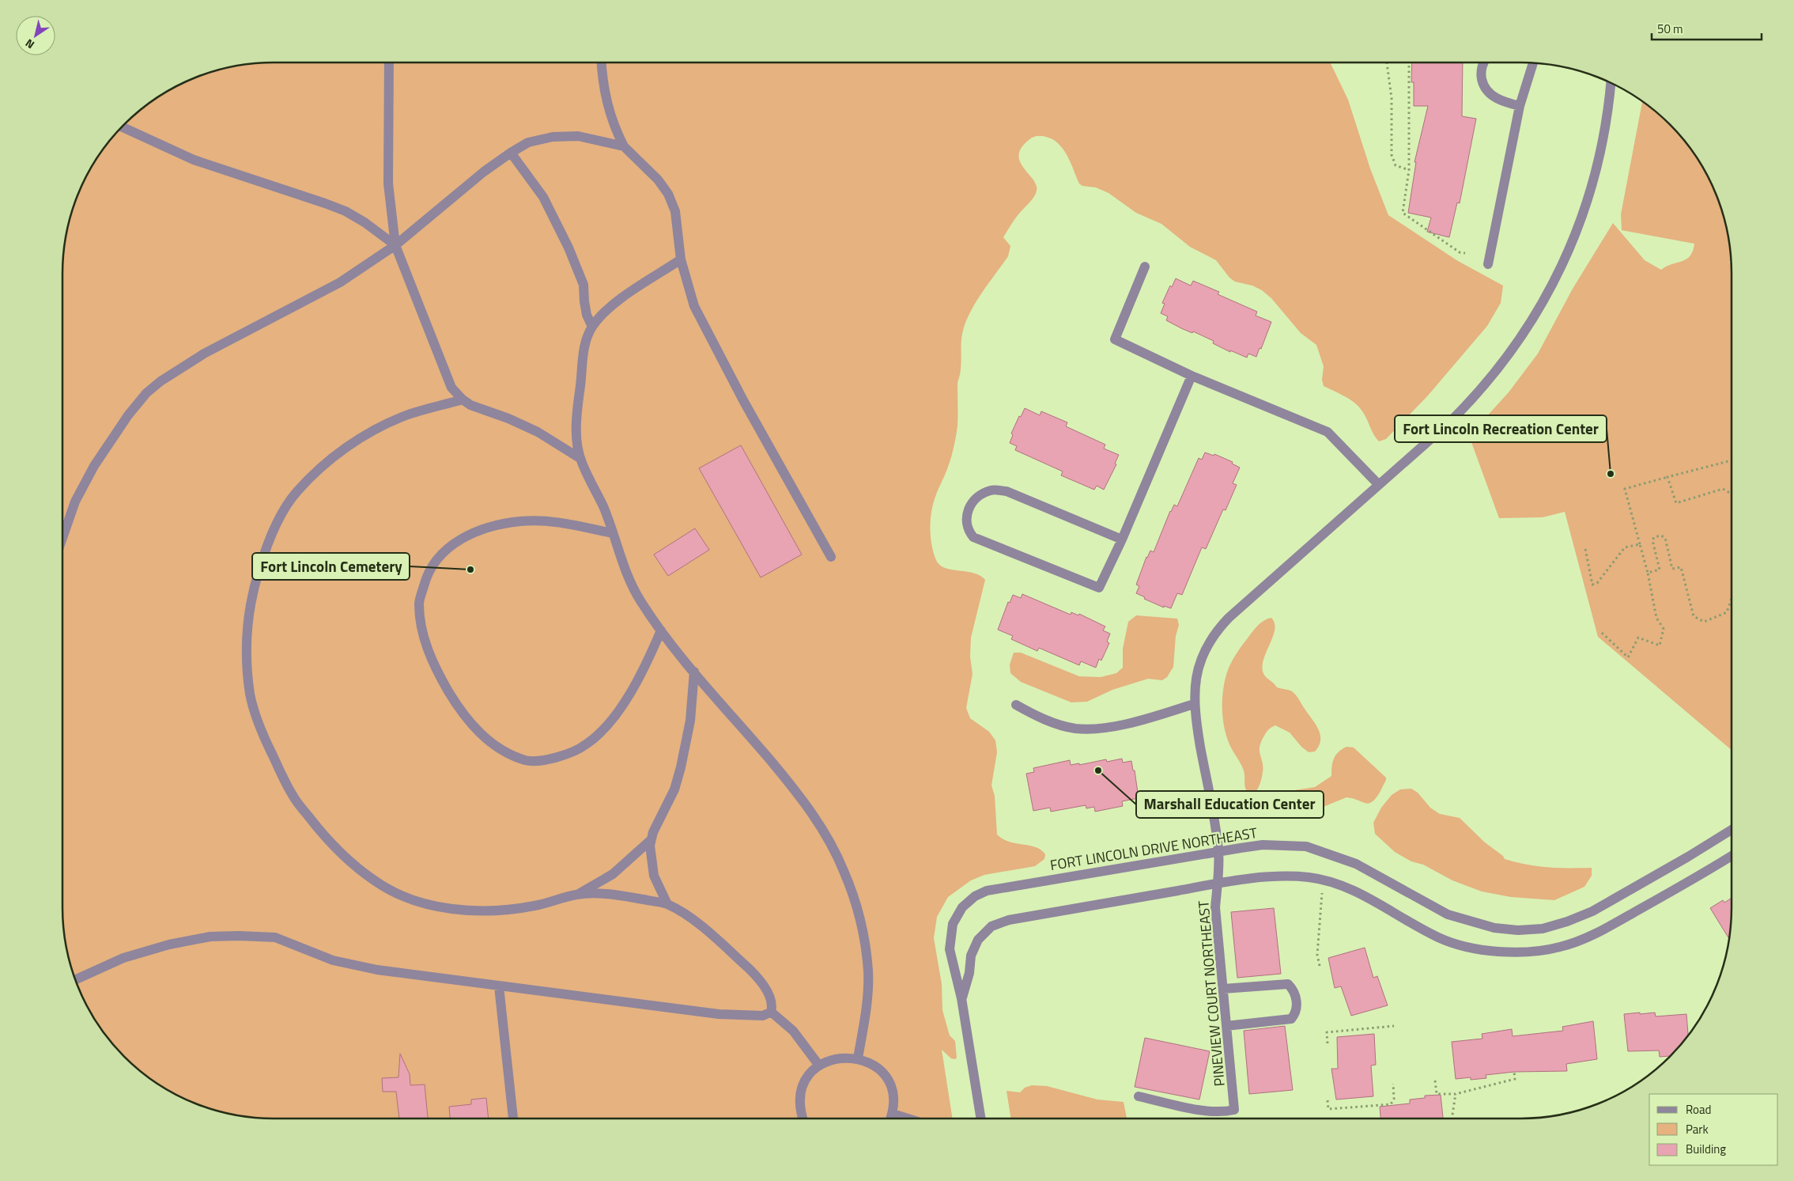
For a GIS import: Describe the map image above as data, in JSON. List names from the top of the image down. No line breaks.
{"streets":{"street":["FORT LINCOLN DRIVE NORTHEAST","PINEVIEW COURT NORTHEAST"]},"crossings":[["FORT LINCOLN DRIVE NORTHEAST","PINEVIEW COURT NORTHEAST"]],"places":["Fort Lincoln Recreation Center","Fort Lincoln Cemetery","Marshall Education Center"],"legend":["Road","Park","Building"],"scale_bar":"50 m","north":"bottom left"}
